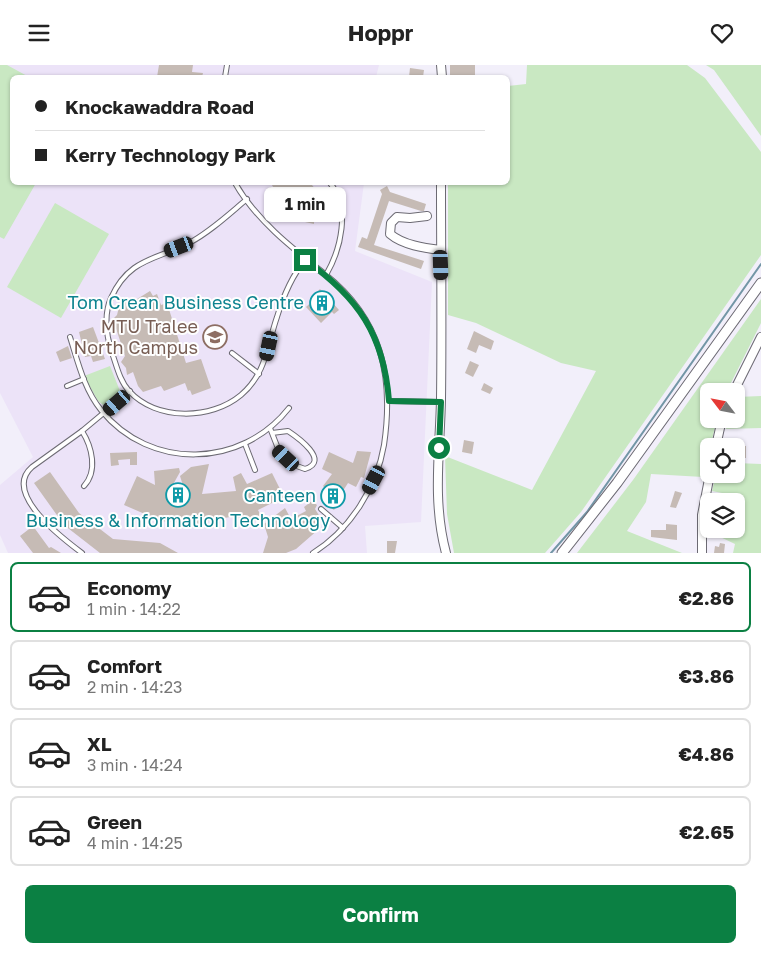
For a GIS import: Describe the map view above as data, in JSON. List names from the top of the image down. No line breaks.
{"places":{"building":["Tom Crean Business Centre","Business & Information Technology","Canteen"],"school or university":["MTU Tralee North Campus"]},"north":"top left","page":{"header":"Hoppr","banner":["Knockawaddra Road","Kerry Technology Park"],"bubble":"1 min","list":[{"name":"Economy","note":"1 min · 14:22","value":"€2.86"},{"name":"Comfort","note":"2 min · 14:23","value":"€3.86"},{"name":"XL","note":"3 min · 14:24","value":"€4.86"},{"name":"Green","note":"4 min · 14:25","value":"€2.65"}],"buttons":"Confirm"}}
